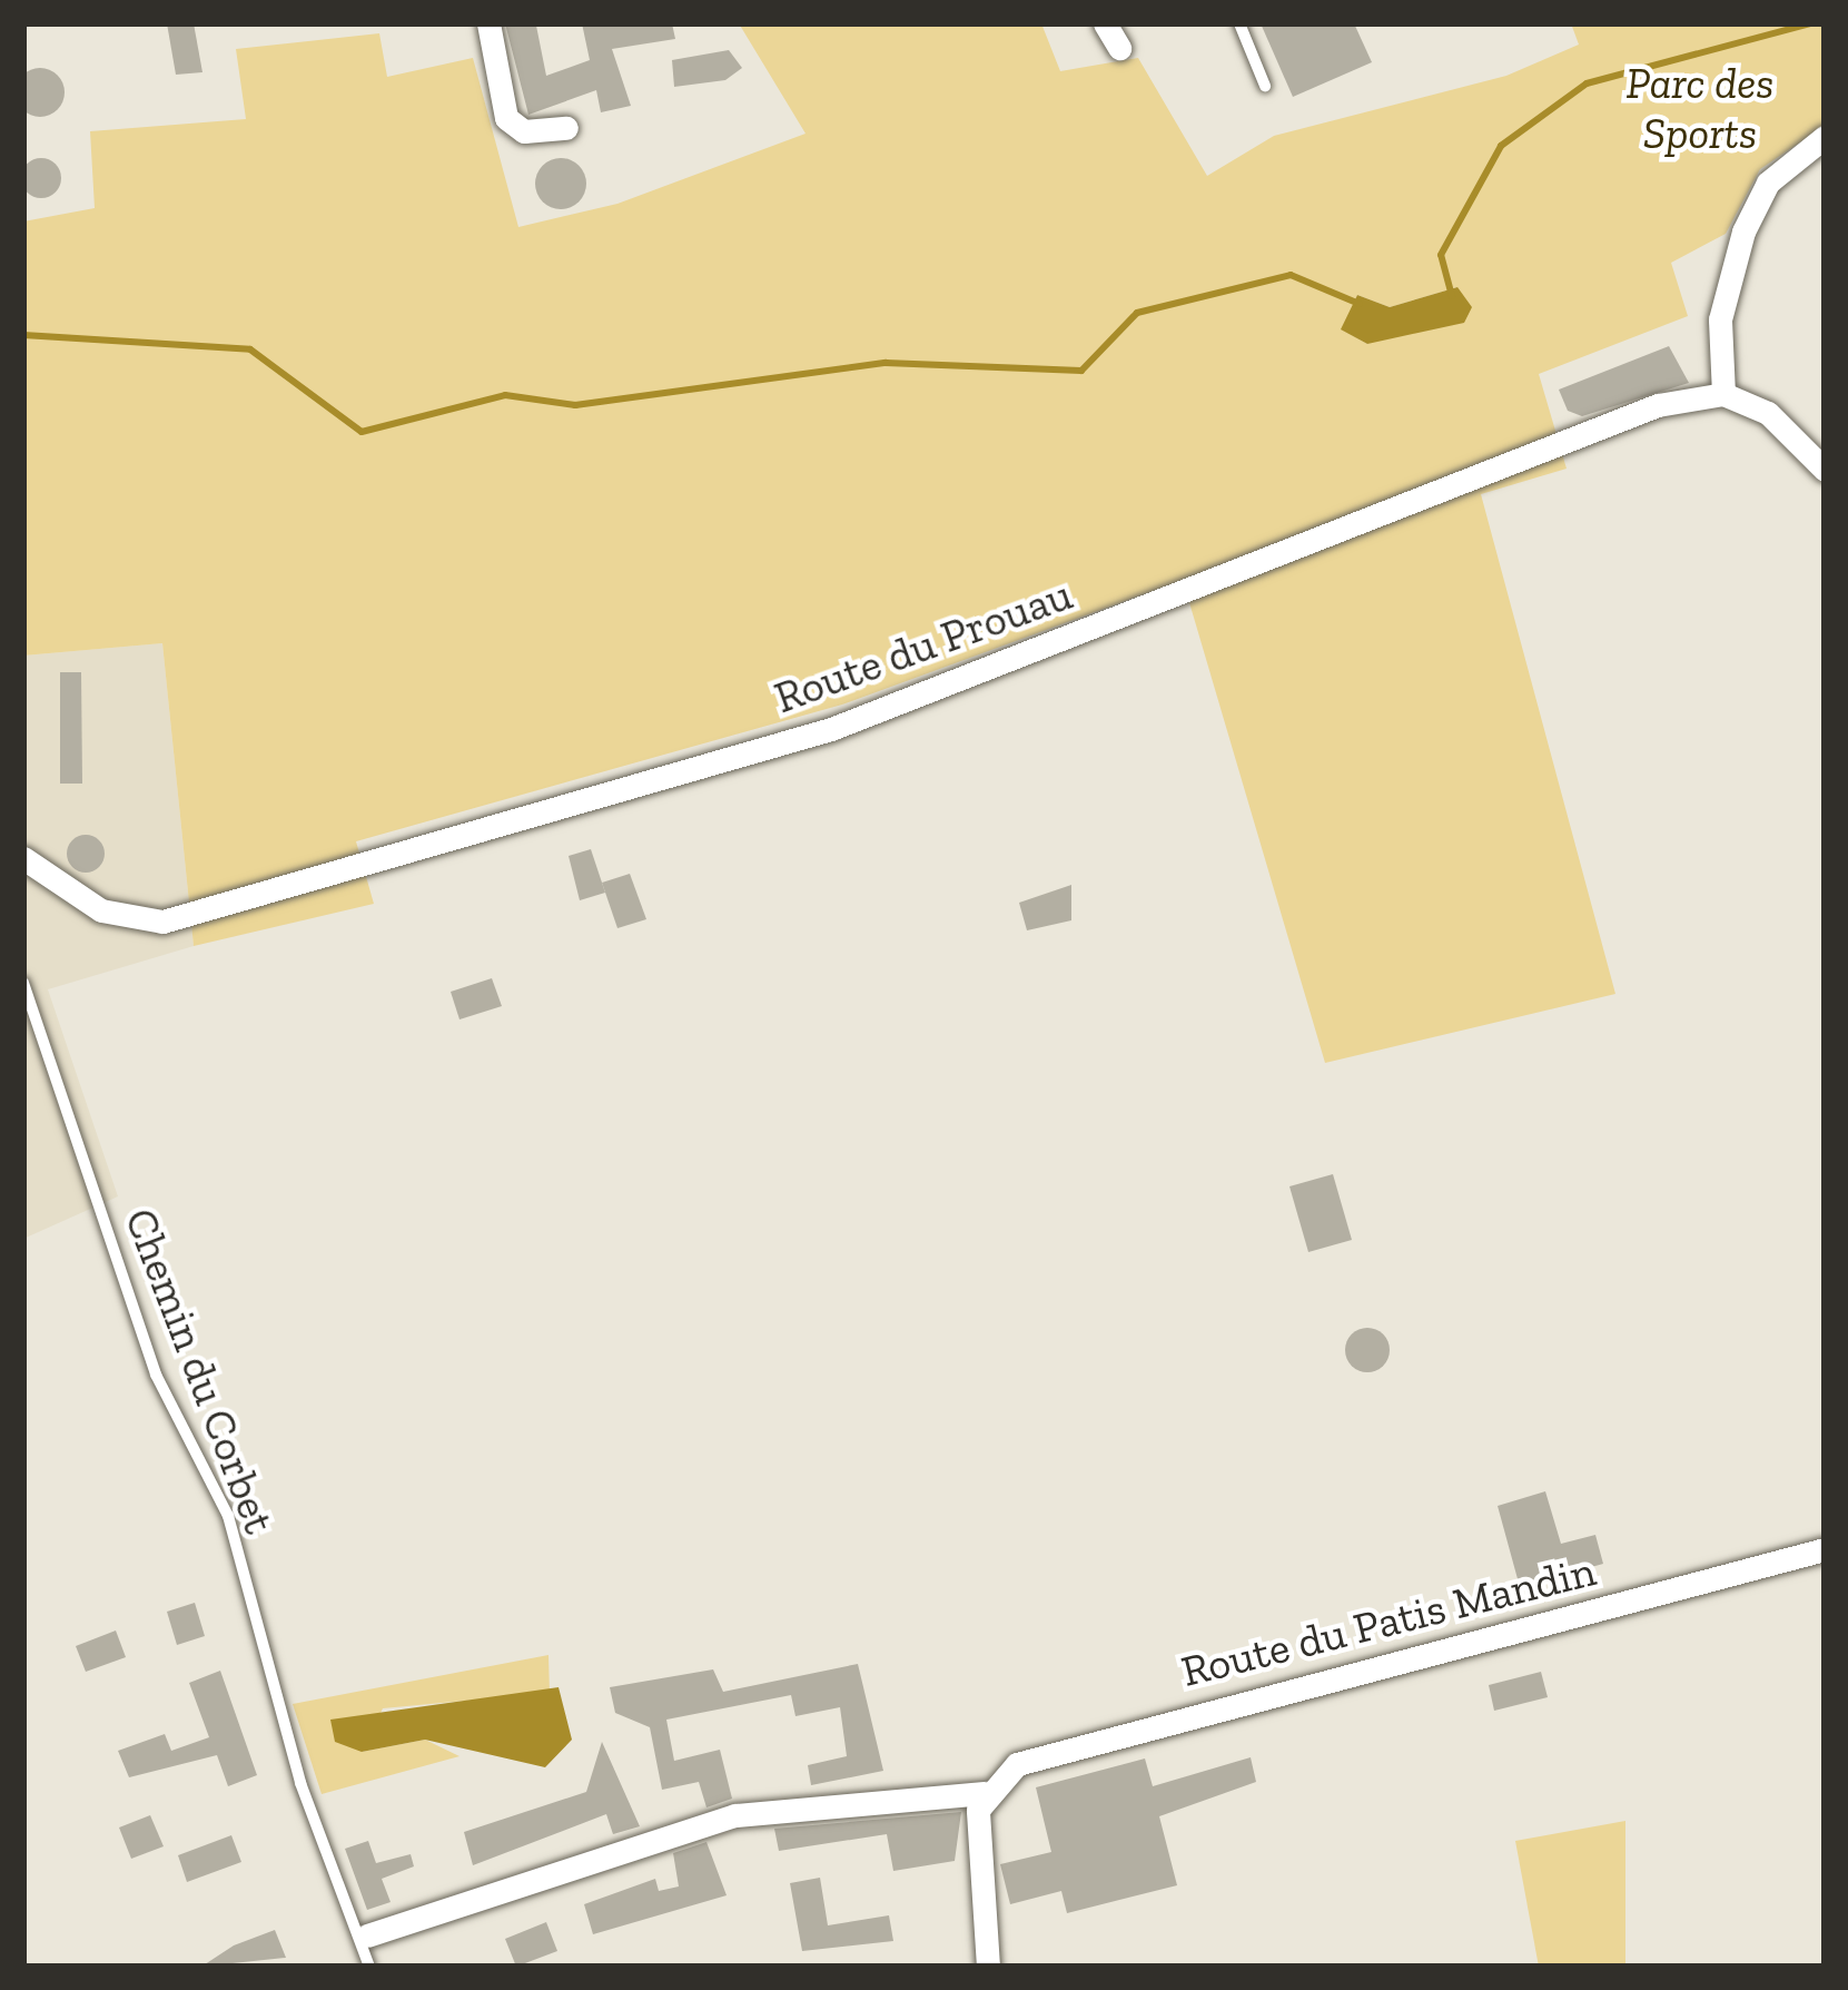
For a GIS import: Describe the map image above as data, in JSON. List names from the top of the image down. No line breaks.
{"streets":{"street":["Route du Prouau","Route du Patis Mandin"],"lane":["Chemin du Corbet"]},"parks":["Parc des Sports"]}
